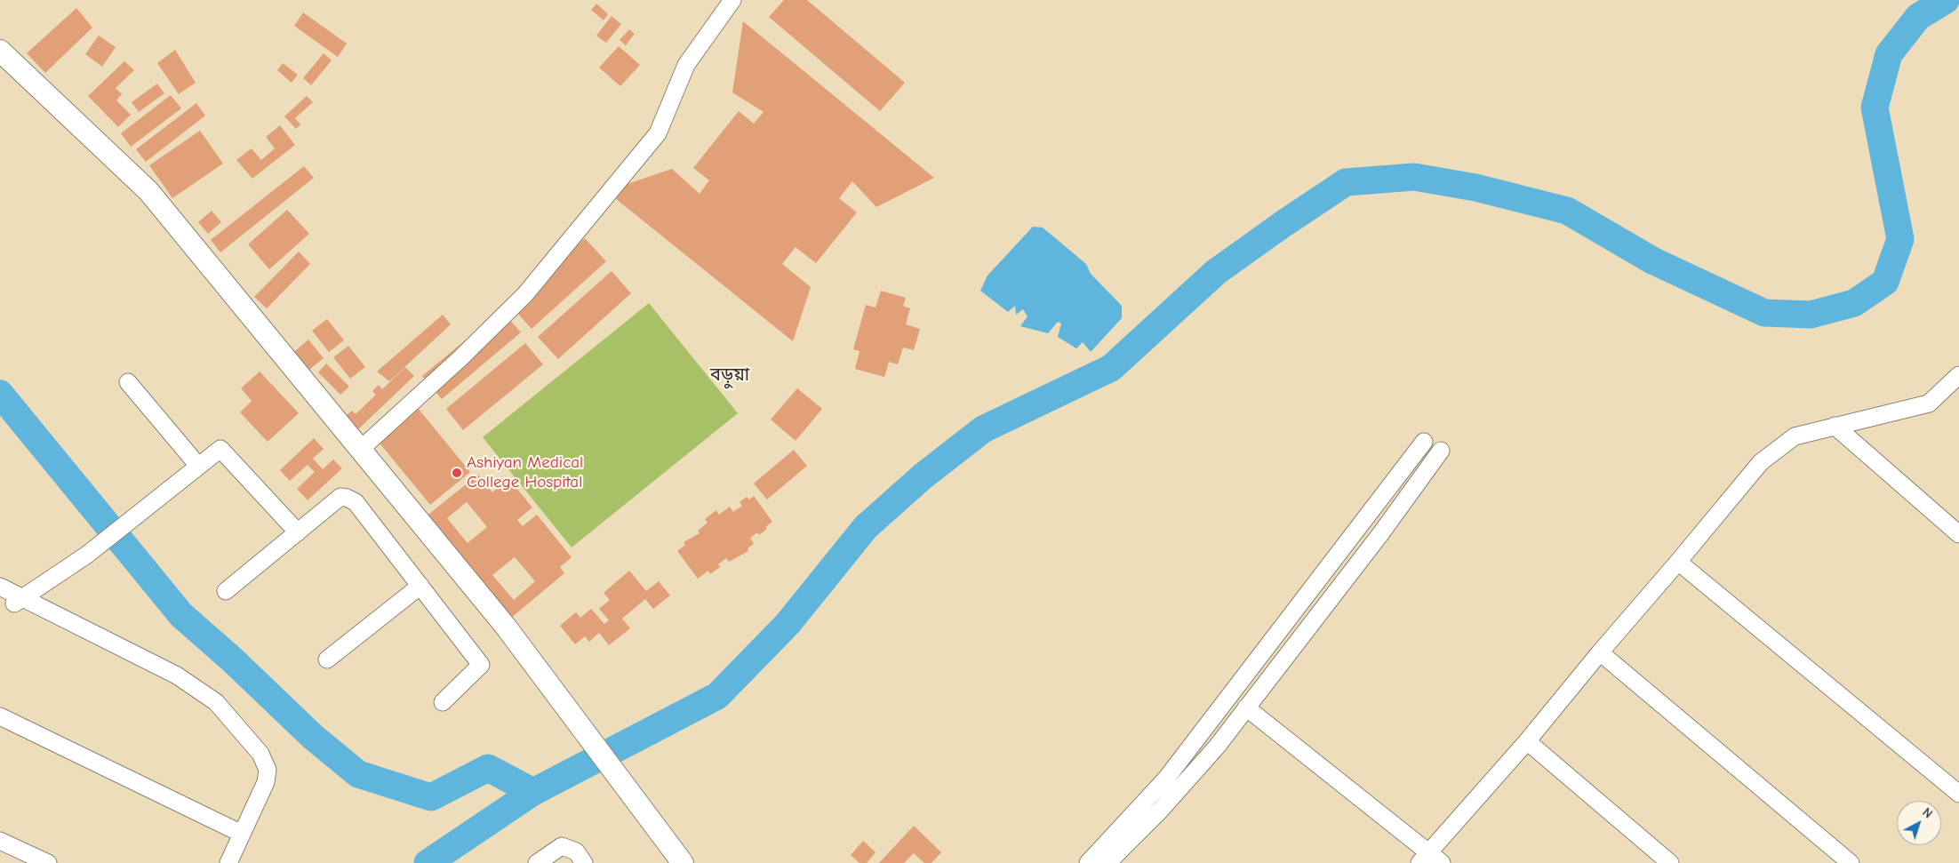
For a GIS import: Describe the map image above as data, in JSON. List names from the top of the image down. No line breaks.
{"districts":["বড়ুয়া"],"places":["Ashiyan Medical College Hospital"],"north":"top right"}
